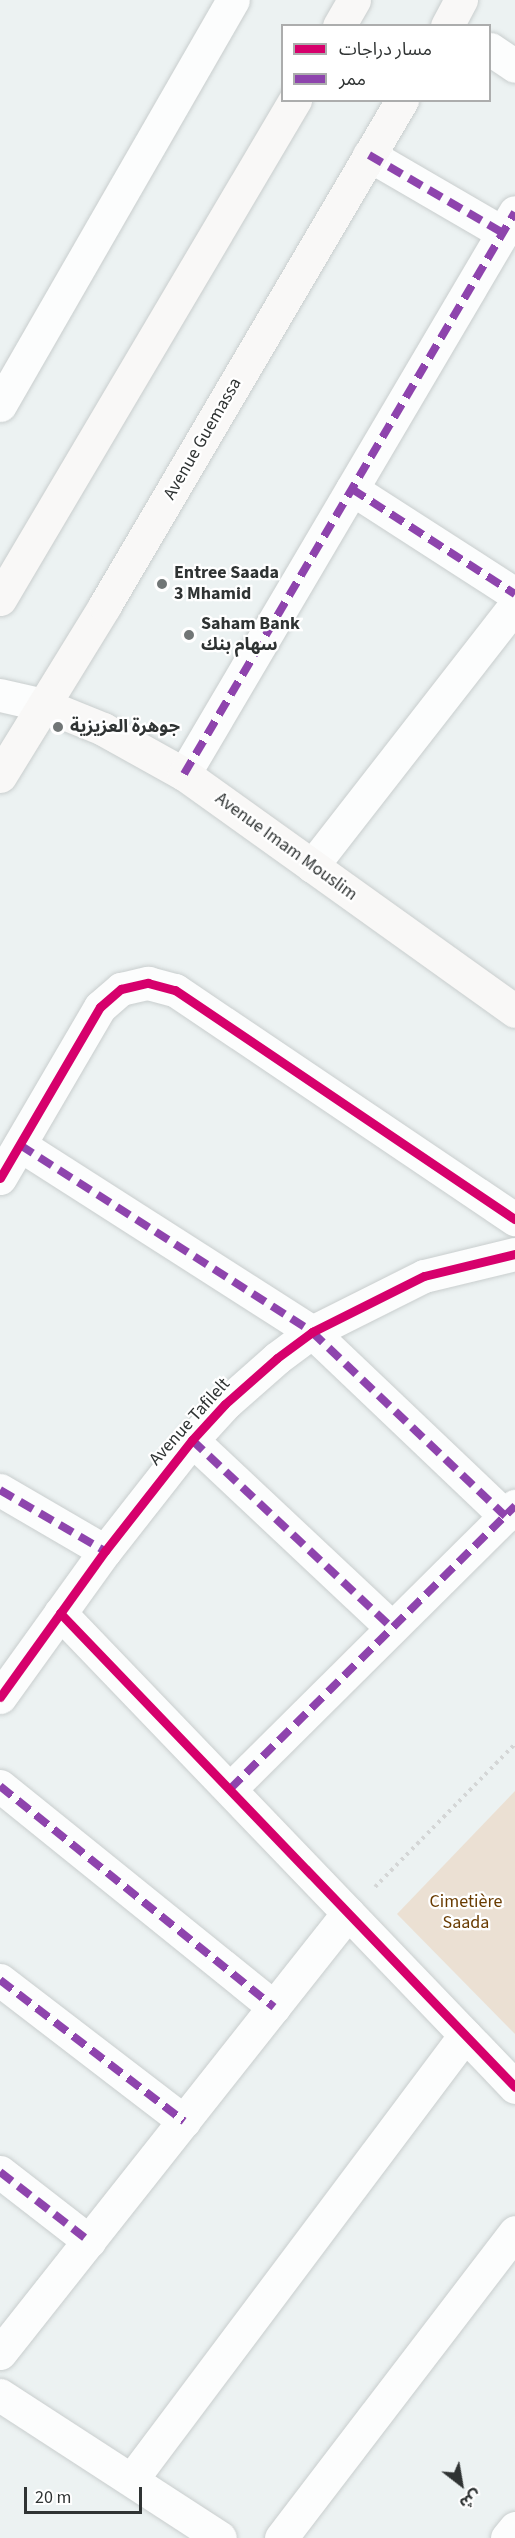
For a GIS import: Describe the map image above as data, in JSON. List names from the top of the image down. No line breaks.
{"streets":{"main road":["Avenue Guemassa","Avenue Imam Mouslim"],"street":["Avenue Tafilelt"]},"crossings":[["Avenue Guemassa","Avenue Imam Mouslim"]],"parks":["Cimetière Saada"],"places":["Entree Saada 3 Mhamid","Saham Bank سهام بنك","جوهرة العزيزية"],"legend":["مسار دراجات","ممر"],"scale_bar":"20 m","north":"bottom right"}
